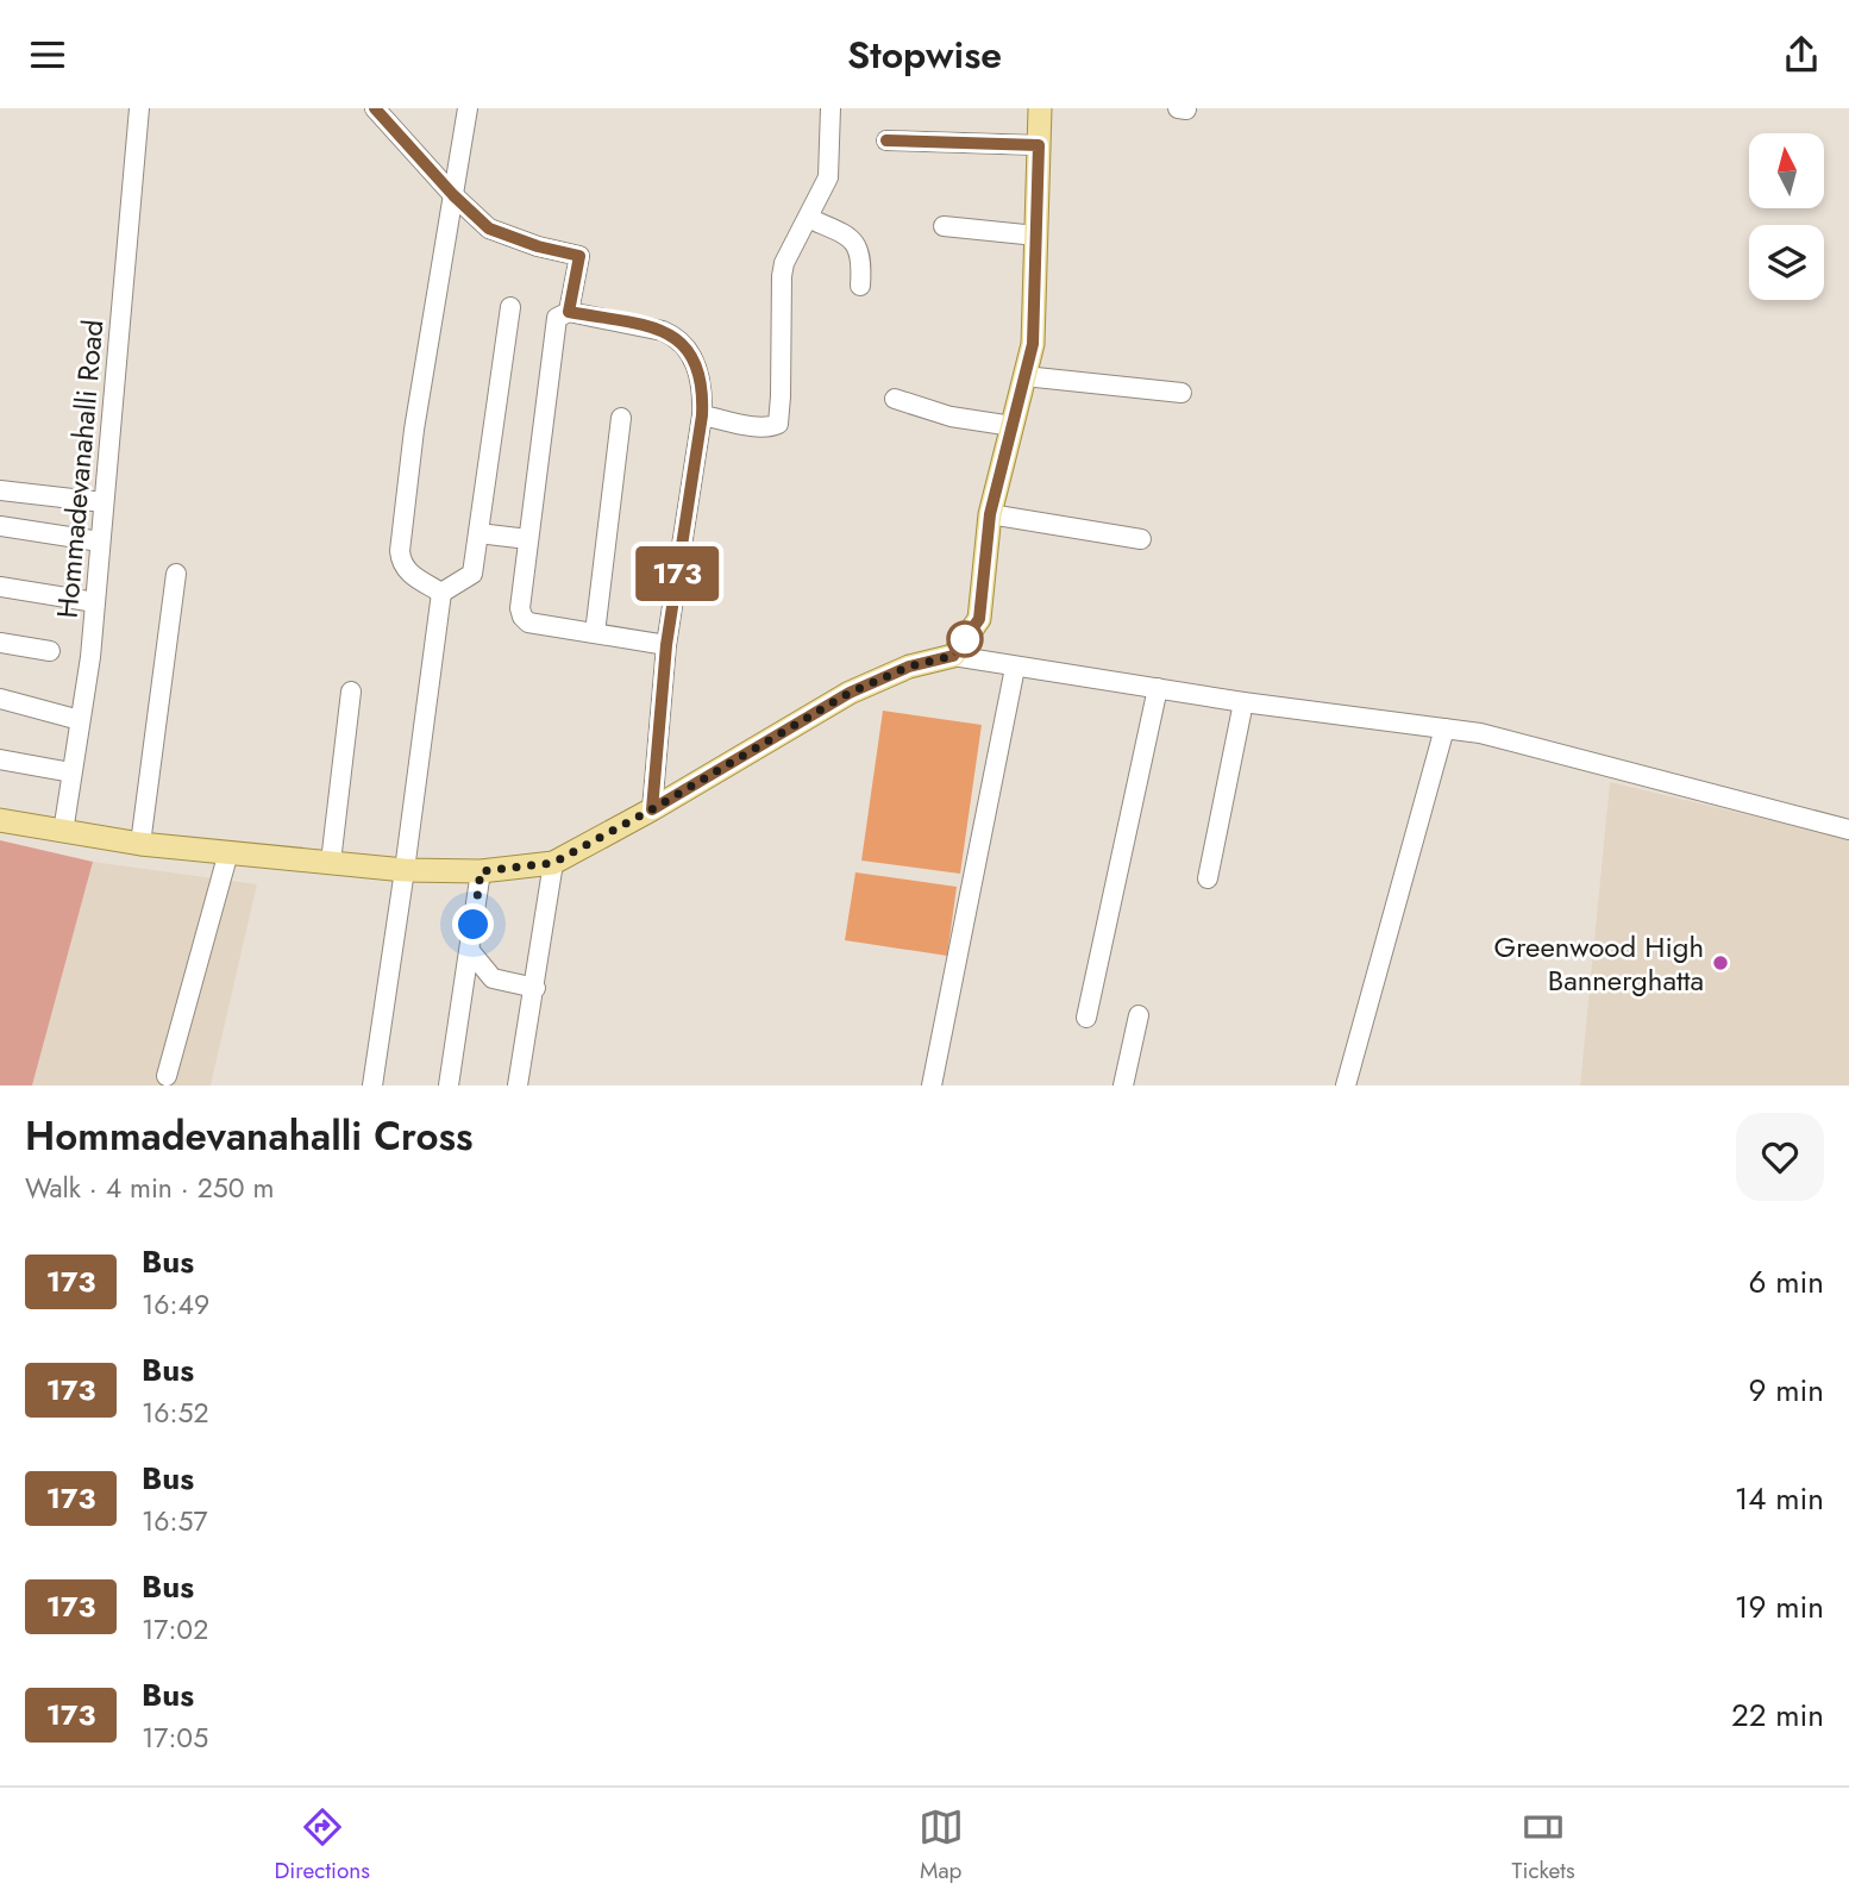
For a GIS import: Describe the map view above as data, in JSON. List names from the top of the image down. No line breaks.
{"streets":{"street":["Hommadevanahalli Road"]},"places":["Greenwood High Bannerghatta"],"lines":["bus line 173"],"north":"top","page":{"header":"Stopwise","on_map":"173","heading":["Hommadevanahalli Cross","Walk · 4 min · 250 m"],"list":[{"mark":"173","name":"Bus","note":"16:49","value":"6 min"},{"mark":"173","name":"Bus","note":"16:52","value":"9 min"},{"mark":"173","name":"Bus","note":"16:57","value":"14 min"},{"mark":"173","name":"Bus","note":"17:02","value":"19 min"},{"mark":"173","name":"Bus","note":"17:05","value":"22 min"}],"tabs":["Directions","Map","Tickets"]}}
